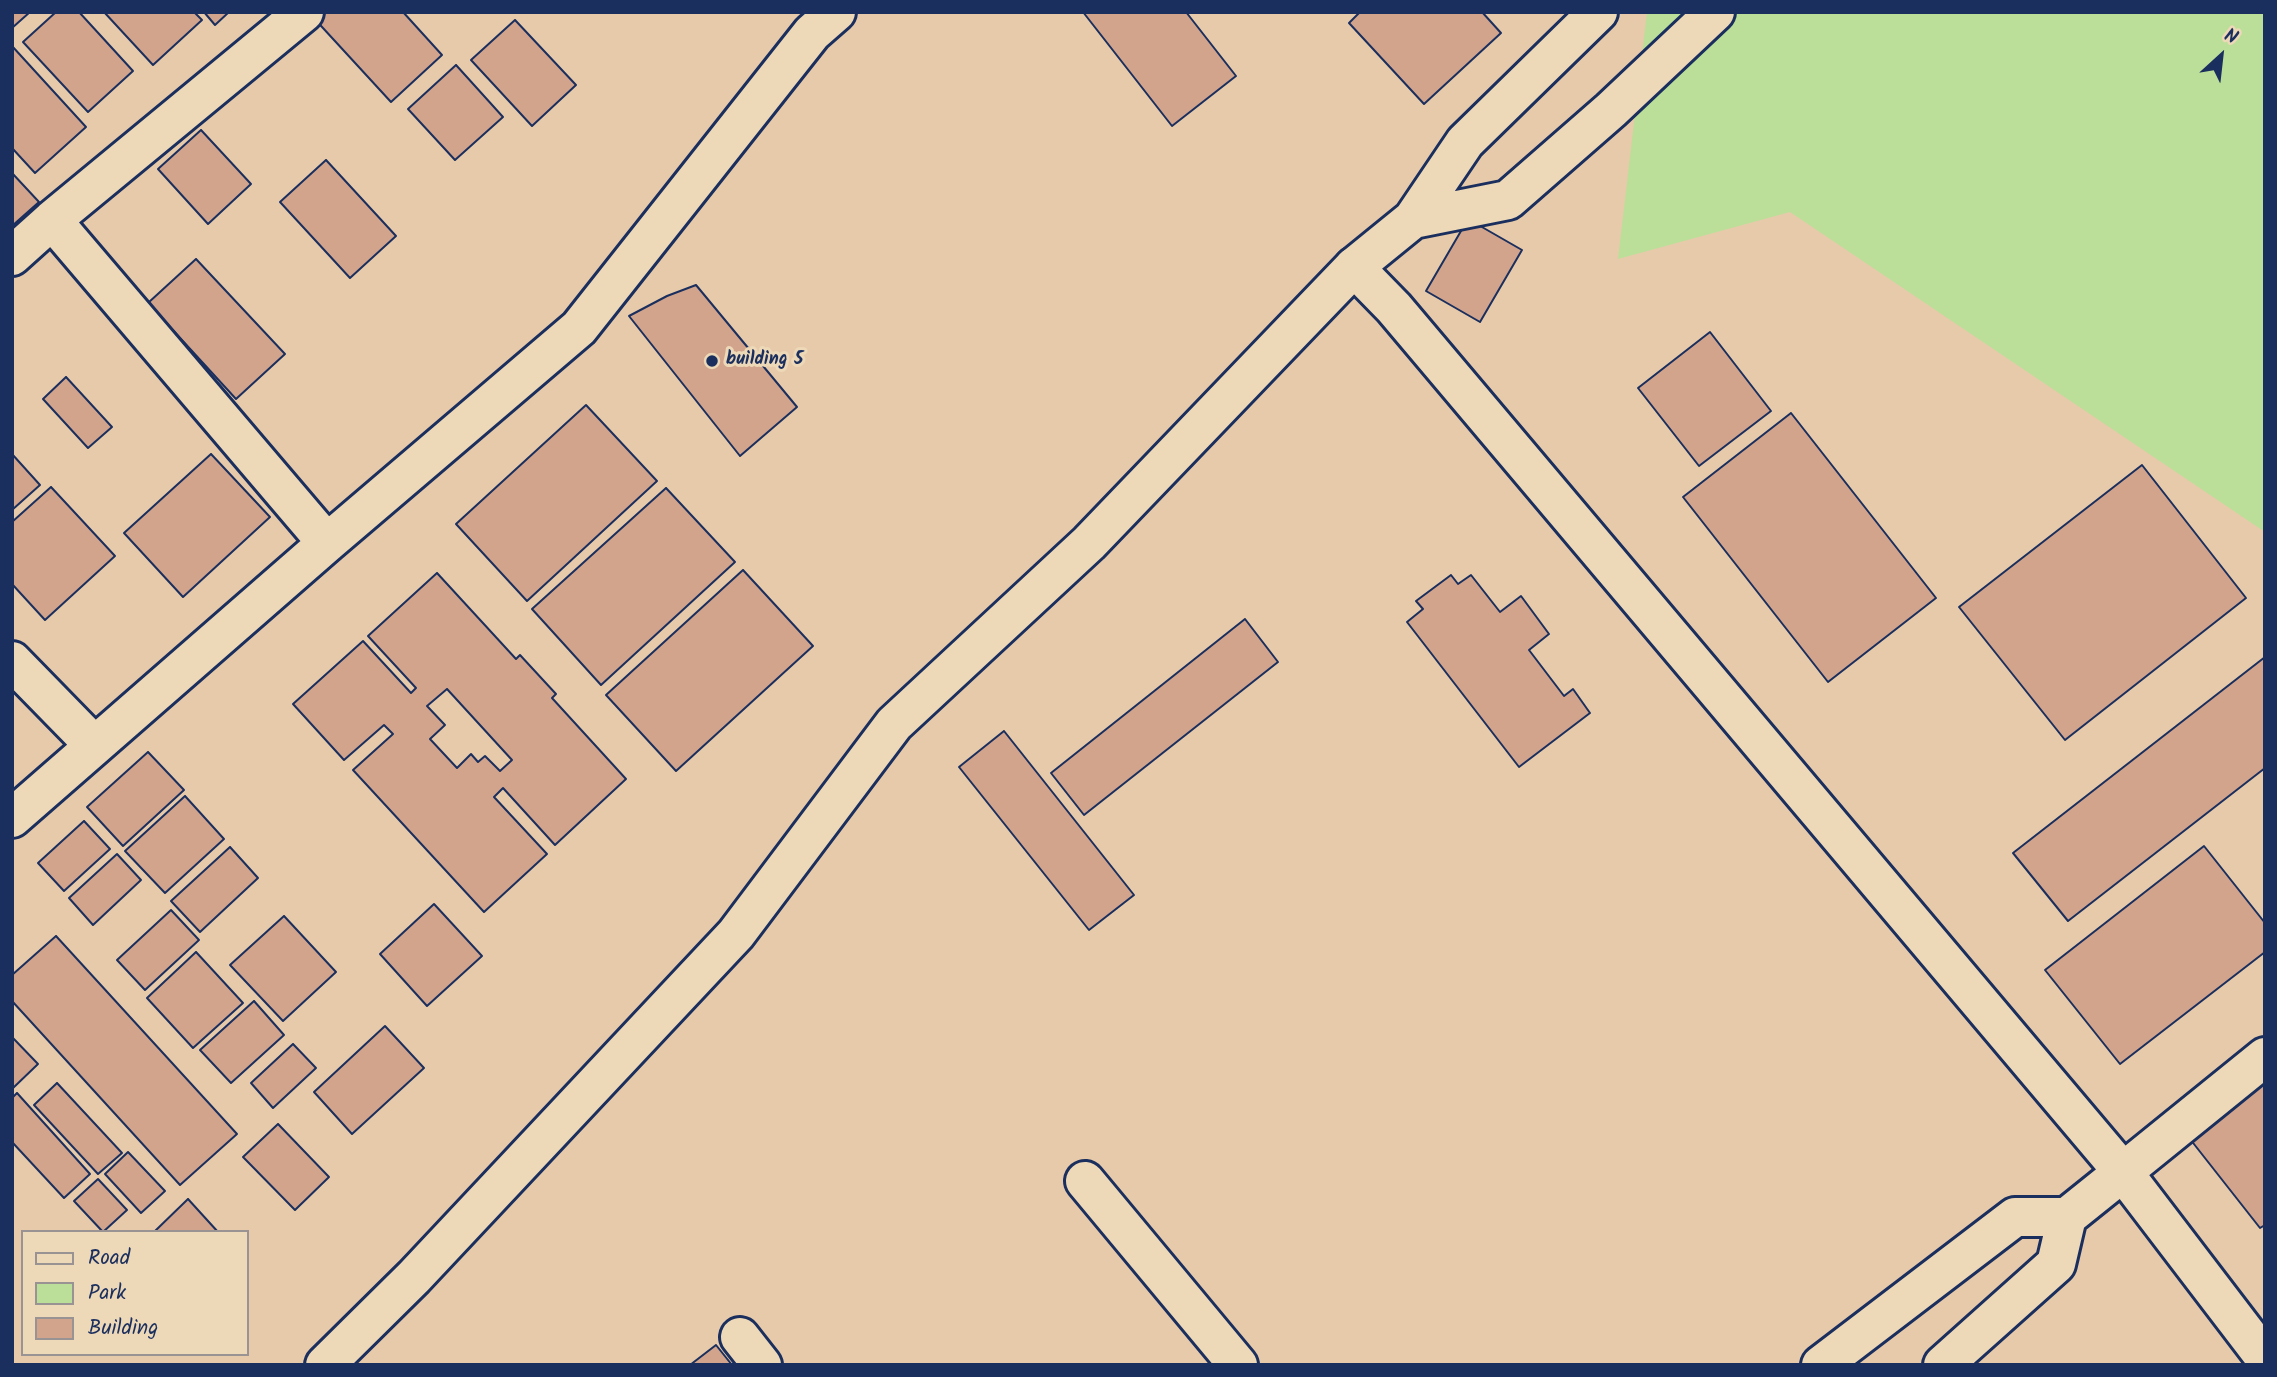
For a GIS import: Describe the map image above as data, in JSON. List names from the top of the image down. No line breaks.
{"places":["building 5"],"legend":["Road","Park","Building"],"north":"top right"}
